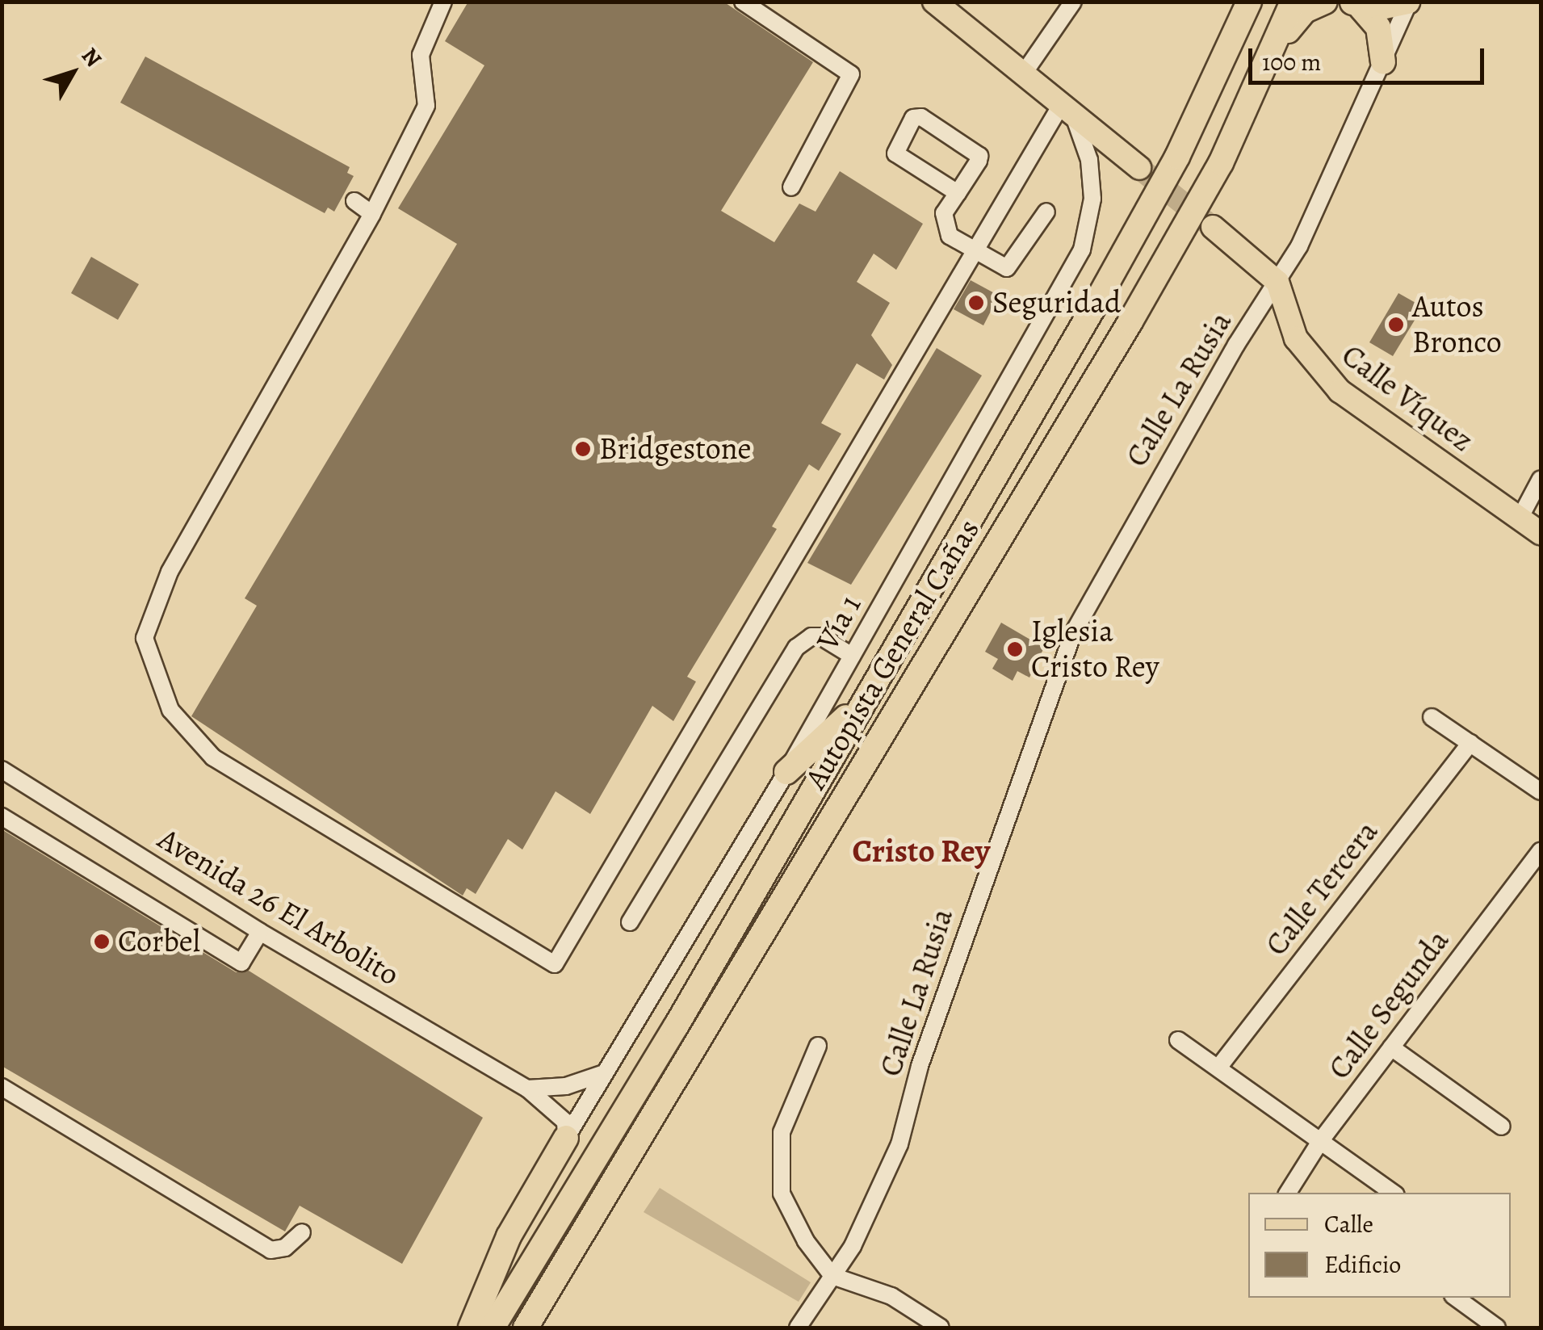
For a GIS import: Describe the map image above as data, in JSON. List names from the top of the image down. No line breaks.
{"streets":{"highway":["Autopista General Cañas"],"main road":["Calle Víquez"],"street":["Calle La Rusia","Vía 1","Calle Tercera","Avenida 26 El Arbolito","Calle Segunda"]},"crossings":[["Calle La Rusia","Calle Víquez"],["Vía 1","Avenida 26 El Arbolito"]],"districts":["Cristo Rey"],"places":["Seguridad","Autos Bronco","Bridgestone","Iglesia Cristo Rey","Corbel"],"legend":["Calle","Edificio"],"scale_bar":"100 m","north":"top right"}
